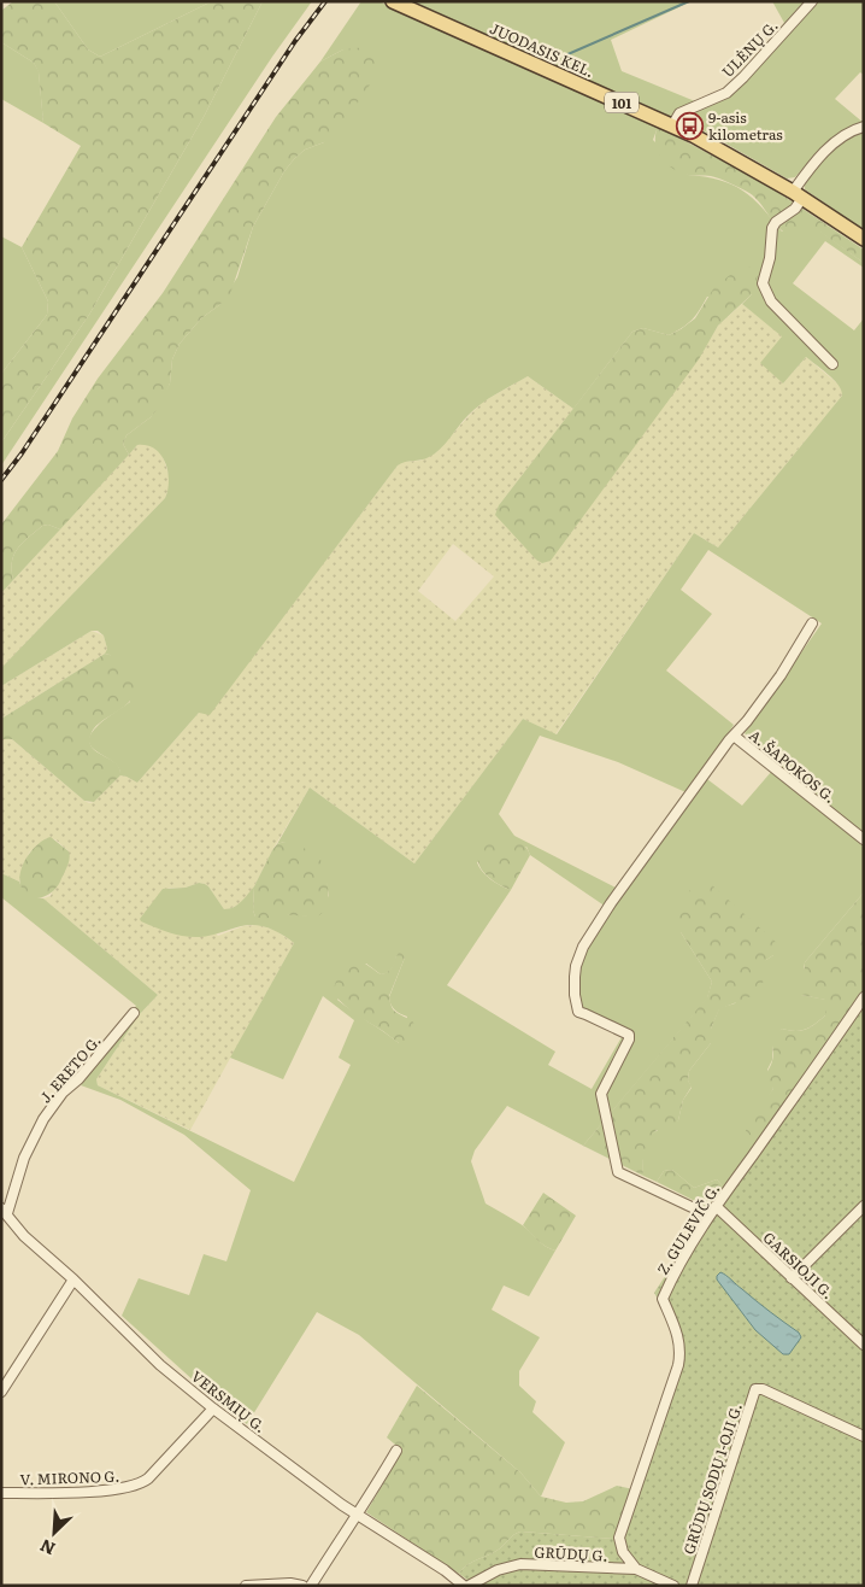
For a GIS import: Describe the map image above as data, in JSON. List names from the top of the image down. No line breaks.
{"streets":{"main road":["JUODASIS KEL.","101"],"street":["ULĖNŲ G.","A. ŠAPOKOS G.","J. ERETO G.","Z. GULEVIČ G.","GARSIOJI G.","VERSMIŲ G.","V. MIRONO G.","GRŪDŲ SODŲ 1-OJI G.","GRŪDŲ G."]},"crossings":[["ULĖNŲ G.","JUODASIS KEL."],["J. ERETO G.","VERSMIŲ G."],["Z. GULEVIČ G.","GARSIOJI G."],["Z. GULEVIČ G.","GRŪDŲ G."],["VERSMIŲ G.","V. MIRONO G."]],"places":{"bus stop":["9-asis kilometras"]},"north":"bottom left"}
